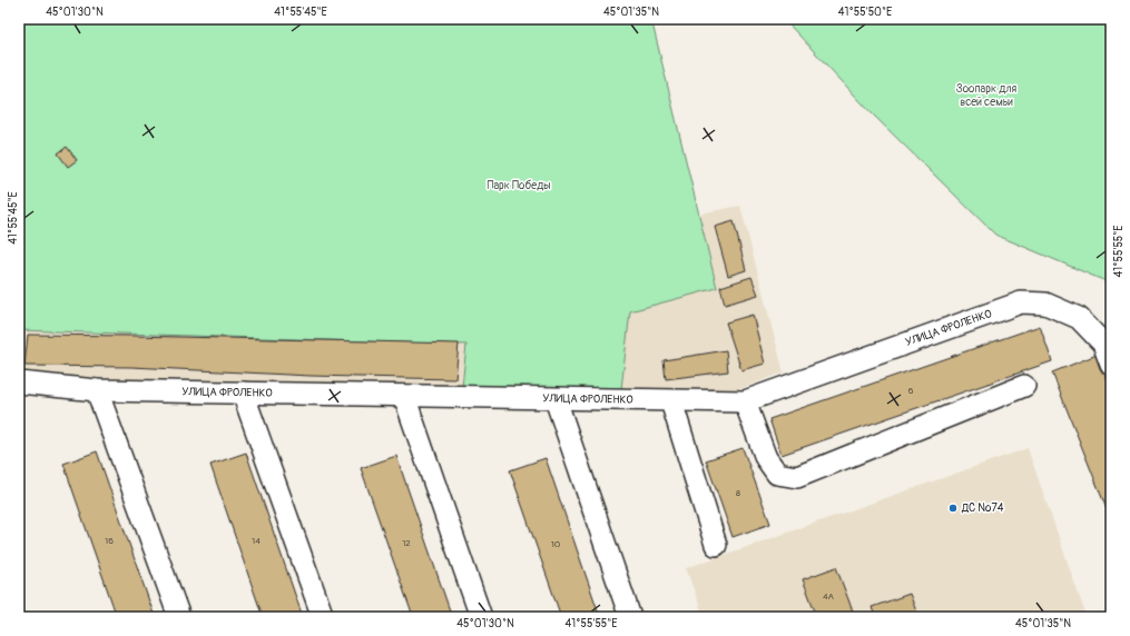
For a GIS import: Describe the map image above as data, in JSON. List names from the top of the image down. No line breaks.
{"streets":{"street":["УЛИЦА ФРОЛЕНКО"]},"parks":["Зоопарк для всей семьи","Парк Победы"],"places":["ДС №74"],"house_numbers":["6","8","16","14","12","10","4А"],"coordinates":["45°01'30\"N","41°55'45\"E","45°01'35\"N","41°55'50\"E","41°55'55\"E"]}
